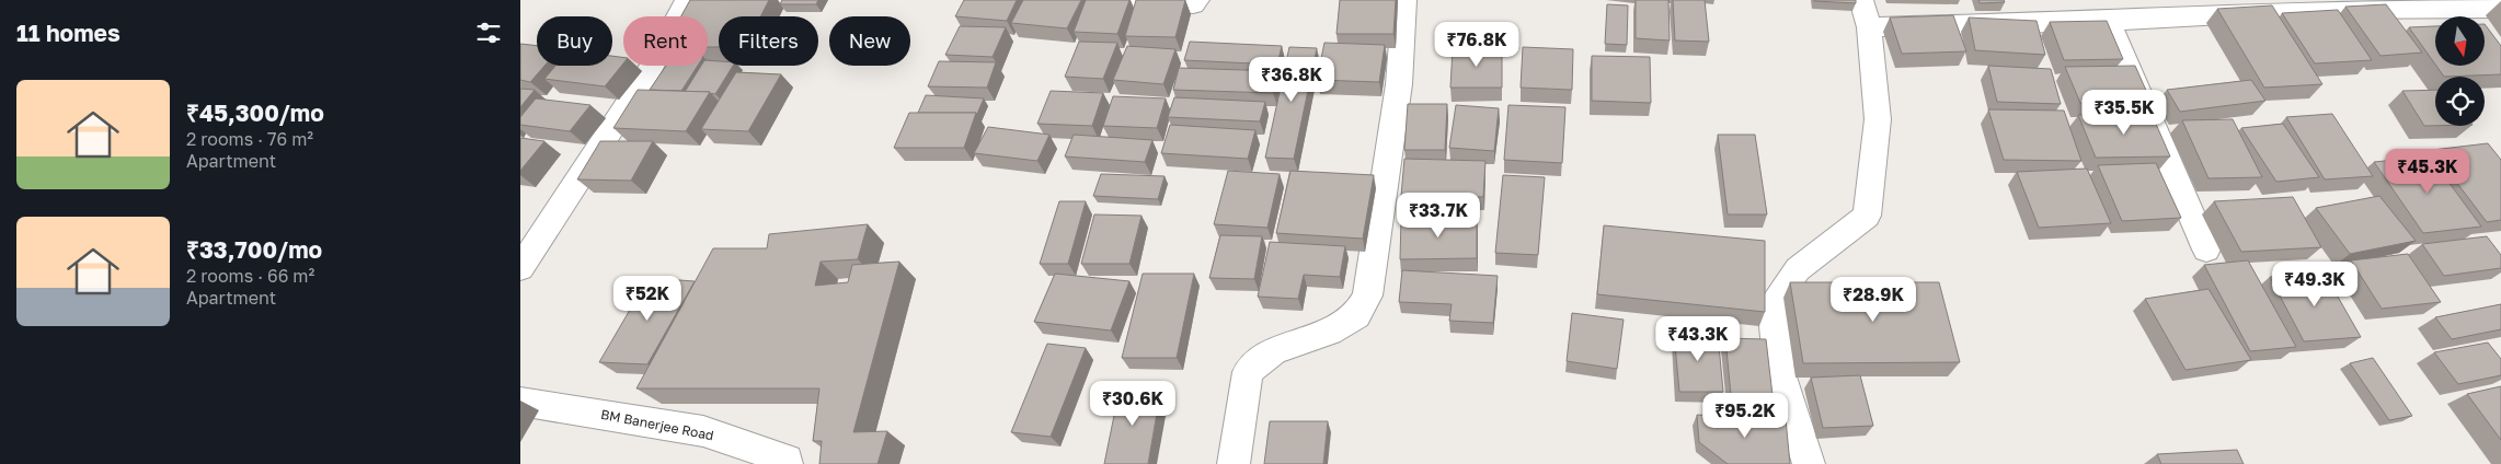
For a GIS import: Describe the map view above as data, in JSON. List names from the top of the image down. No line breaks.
{"streets":{"street":["BM Banerjee Road"]},"north":"bottom","page":{"heading":"11 homes","chip":["Buy","Rent","Filters","New"],"price":["₹76.8K","₹36.8K","₹35.5K","₹45.3K","₹33.7K","₹49.3K","₹52K","₹28.9K","₹43.3K","₹30.6K","₹95.2K"],"list":[{"name":"₹45,300/mo","note":"2 rooms · 76 m² · Apartment"},{"name":"₹33,700/mo","note":"2 rooms · 66 m² · Apartment"}]}}
